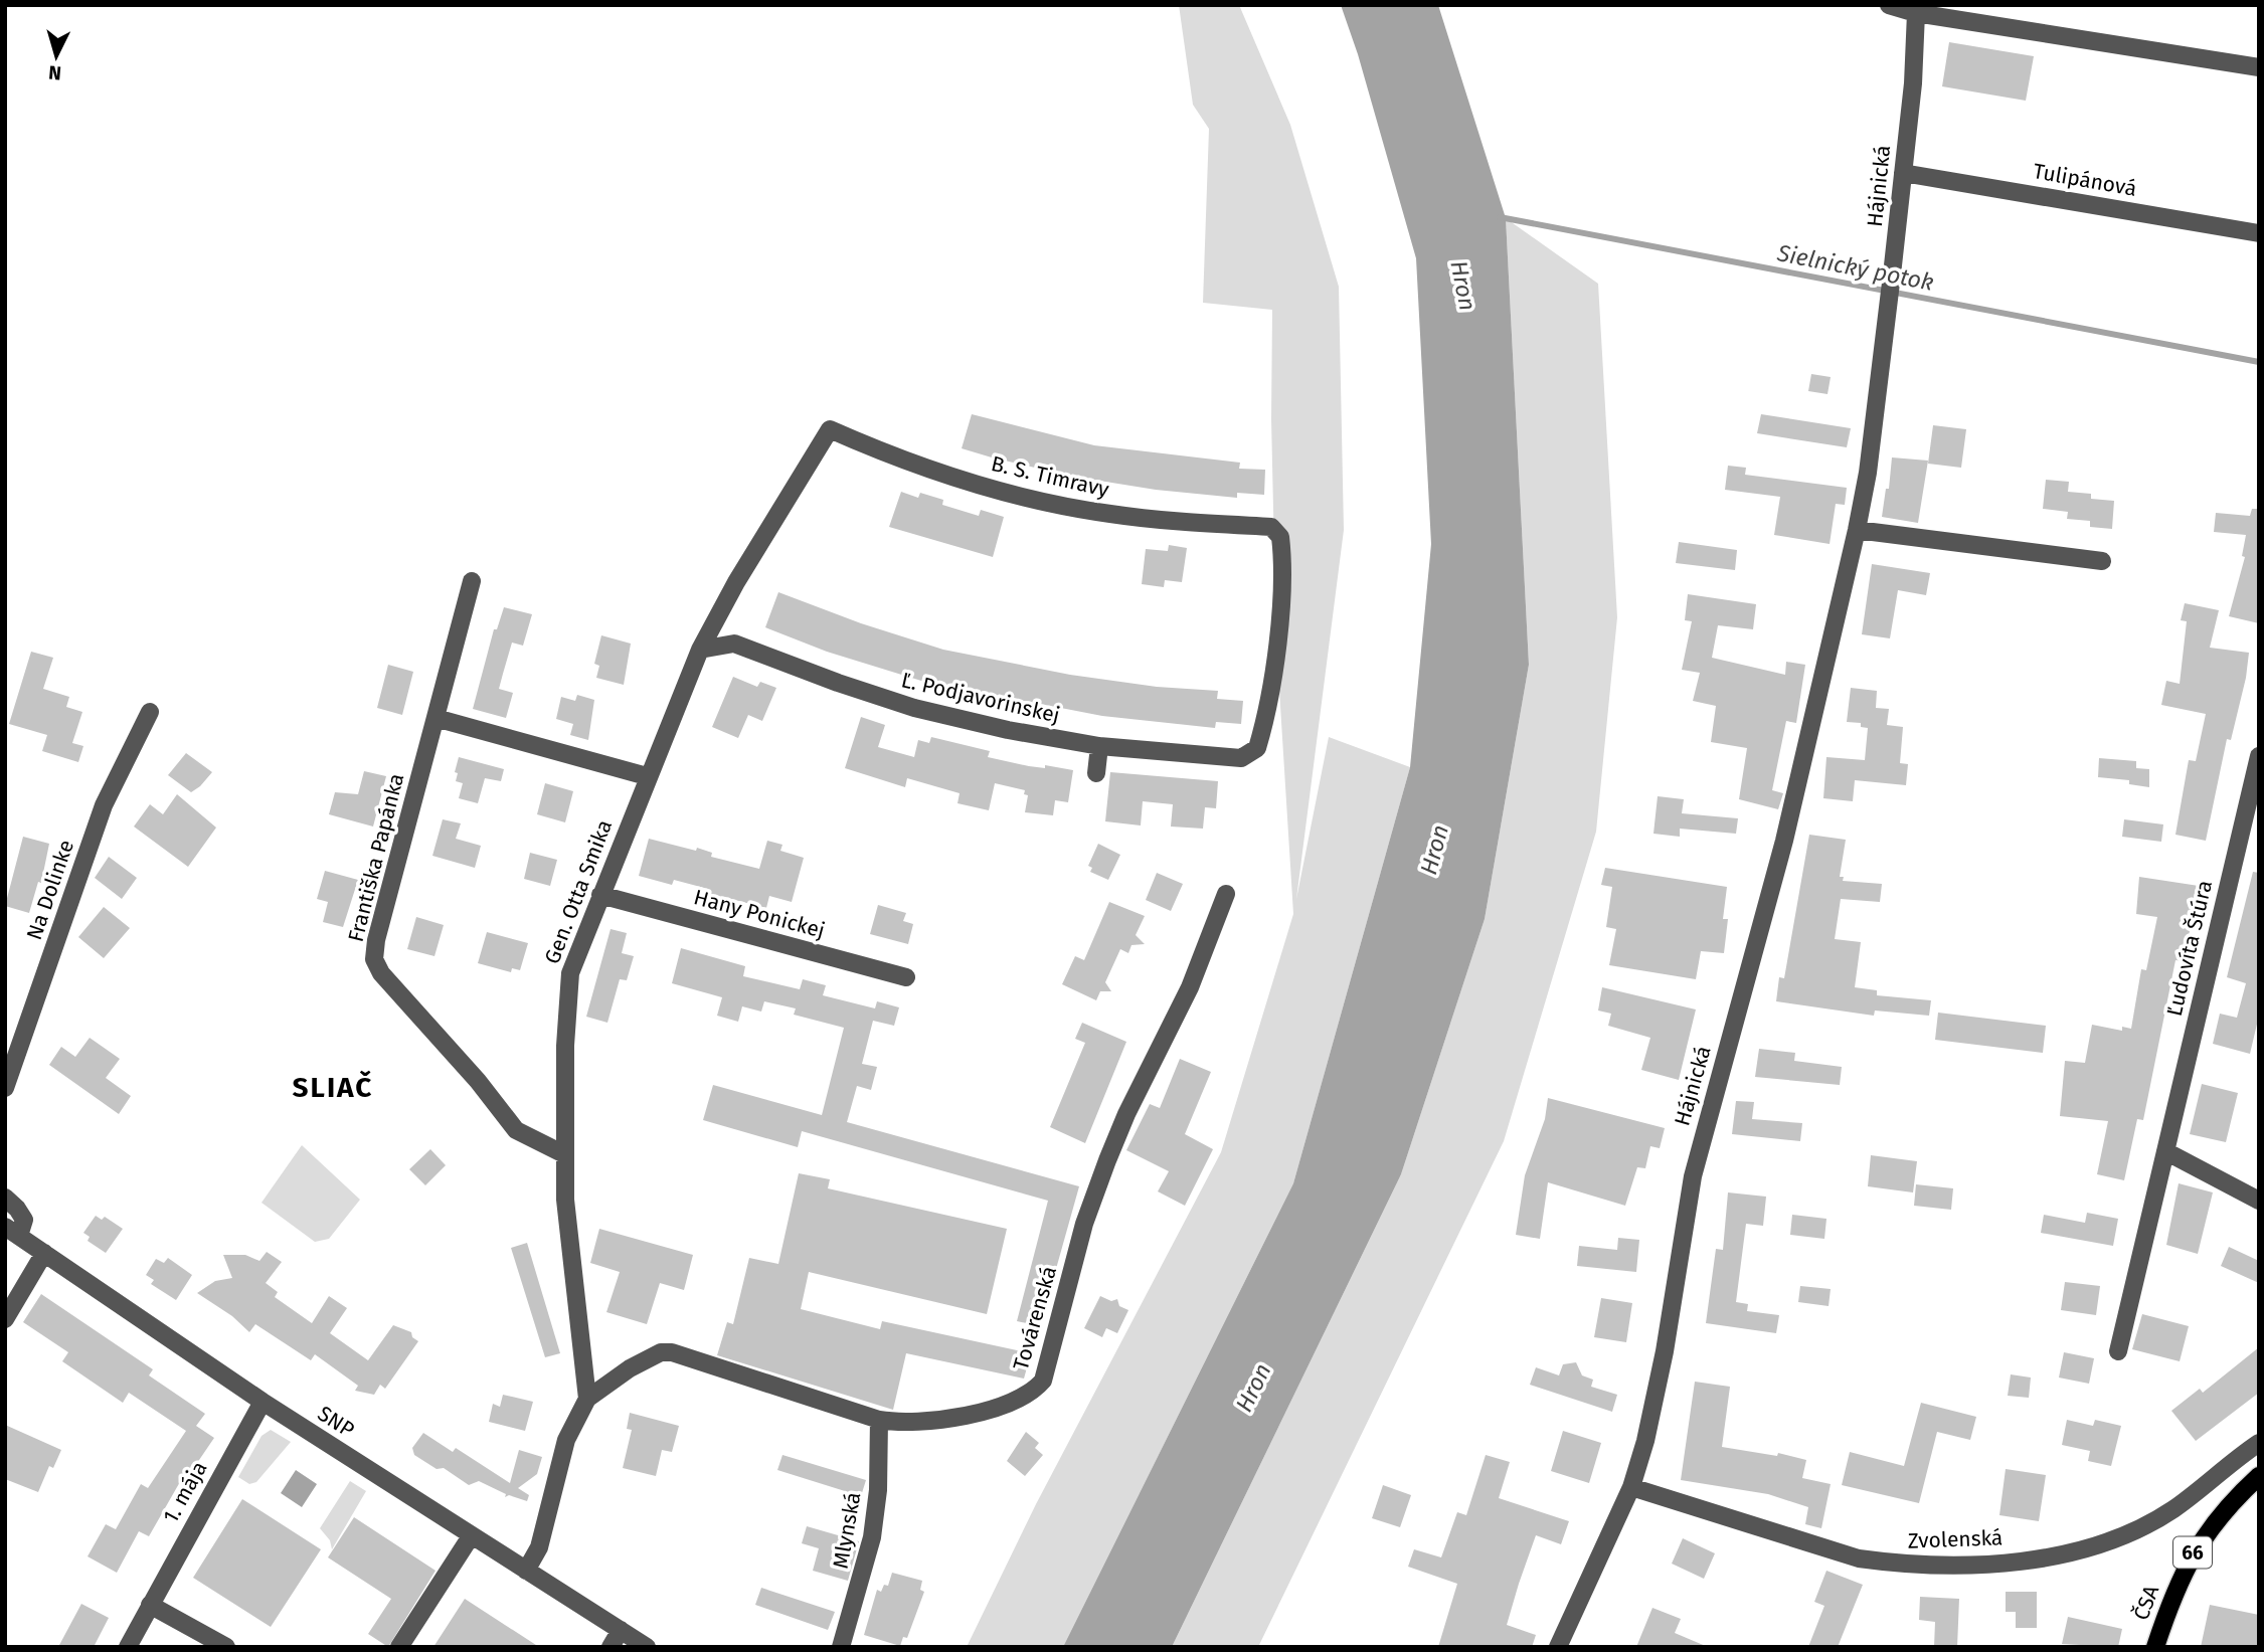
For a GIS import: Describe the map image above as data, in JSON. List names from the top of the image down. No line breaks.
{"streets":{"main road":["66","ČSA"],"street":["Tulipánová","Hájnická","B. S. Timravy","Ľ. Podjavorinskej","Františka Papánka","Na Dolinke","Gen. Otta Smika","Hany Ponickej","Ľudovíta Štúra","Továrenská","SNP","1. mája","Mlynská","Zvolenská"]},"crossings":[["Tulipánová","Hájnická"],["Hájnická","Zvolenská"],["B. S. Timravy","Ľ. Podjavorinskej"],["B. S. Timravy","Gen. Otta Smika"],["Ľ. Podjavorinskej","Gen. Otta Smika"],["Františka Papánka","Gen. Otta Smika"],["Gen. Otta Smika","Hany Ponickej"],["Továrenská","SNP"],["Továrenská","Mlynská"],["SNP","1. mája"]],"districts":["SLIAČ"],"water":["Sielnický potok","Hron"],"north":"bottom"}
